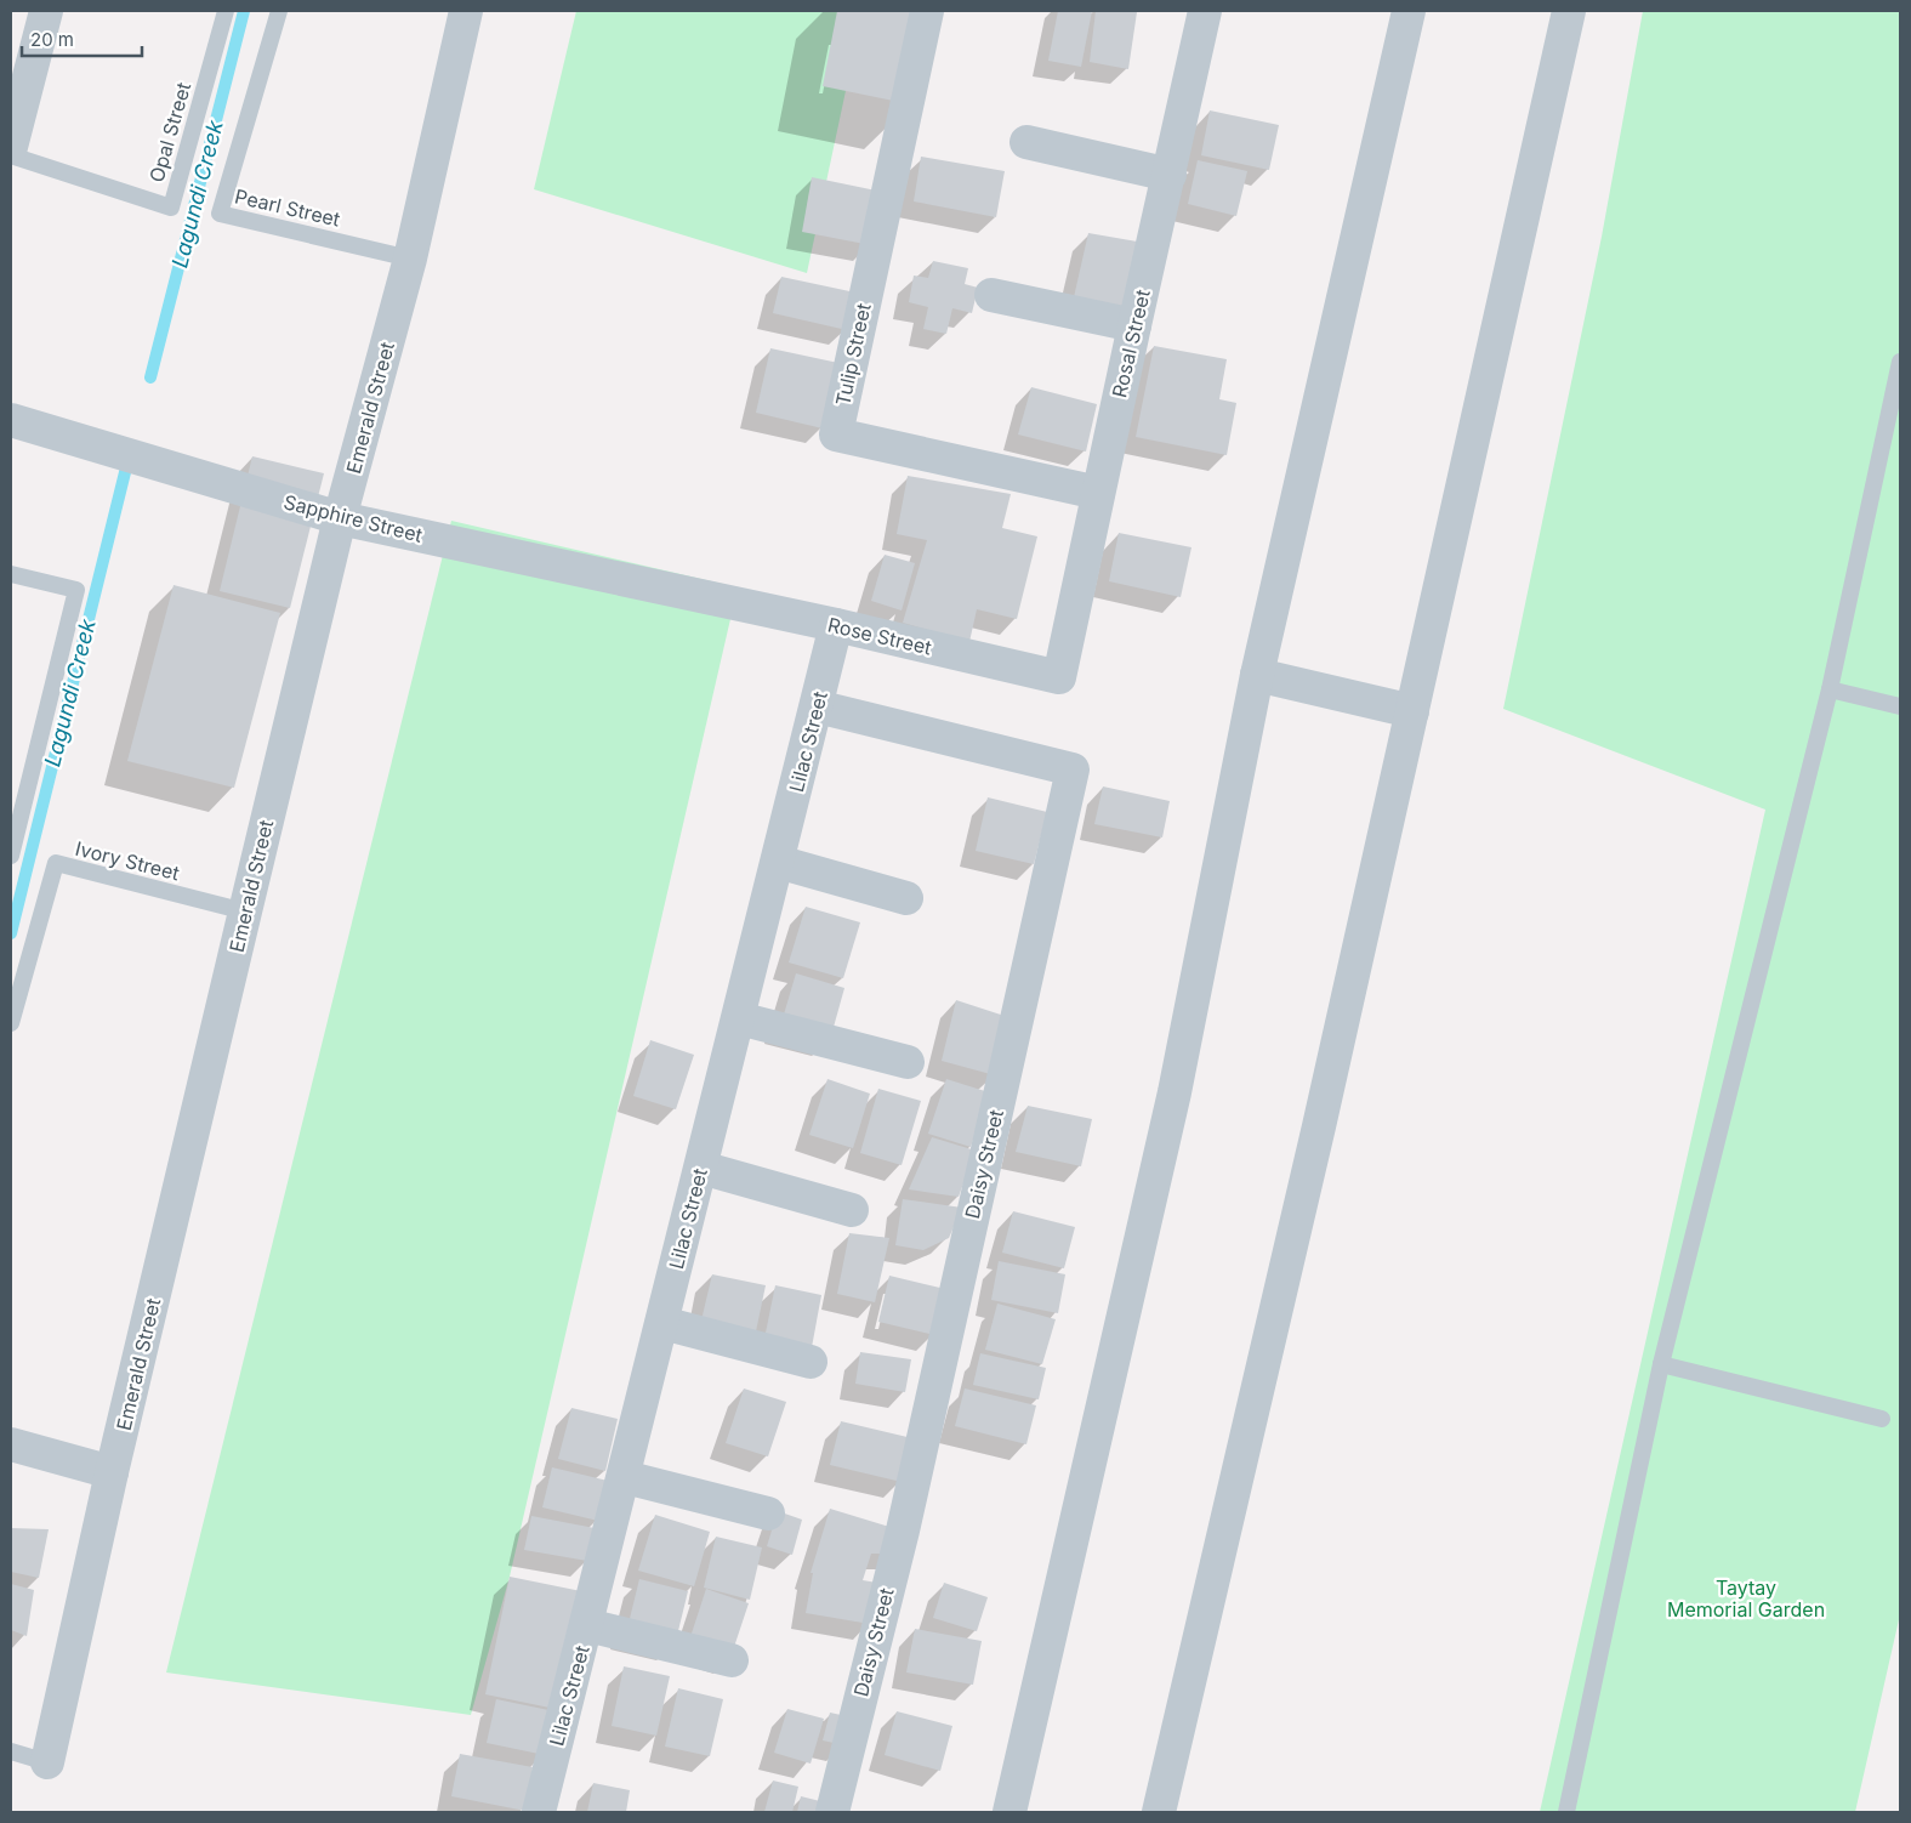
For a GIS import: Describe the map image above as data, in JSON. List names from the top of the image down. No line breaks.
{"streets":{"street":["Rosal Street","Tulip Street","Emerald Street","Sapphire Street","Rose Street","Lilac Street","Daisy Street"],"lane":["Opal Street","Pearl Street","Ivory Street"]},"crossings":[["Pearl Street","Emerald Street"],["Rosal Street","Tulip Street"],["Rosal Street","Rose Street"],["Emerald Street","Sapphire Street"],["Emerald Street","Ivory Street"],["Sapphire Street","Rose Street"],["Rose Street","Lilac Street"],["Lilac Street","Daisy Street"]],"water":["Lagundi Creek"],"parks":["Taytay Memorial Garden"],"scale_bar":"20 m"}
